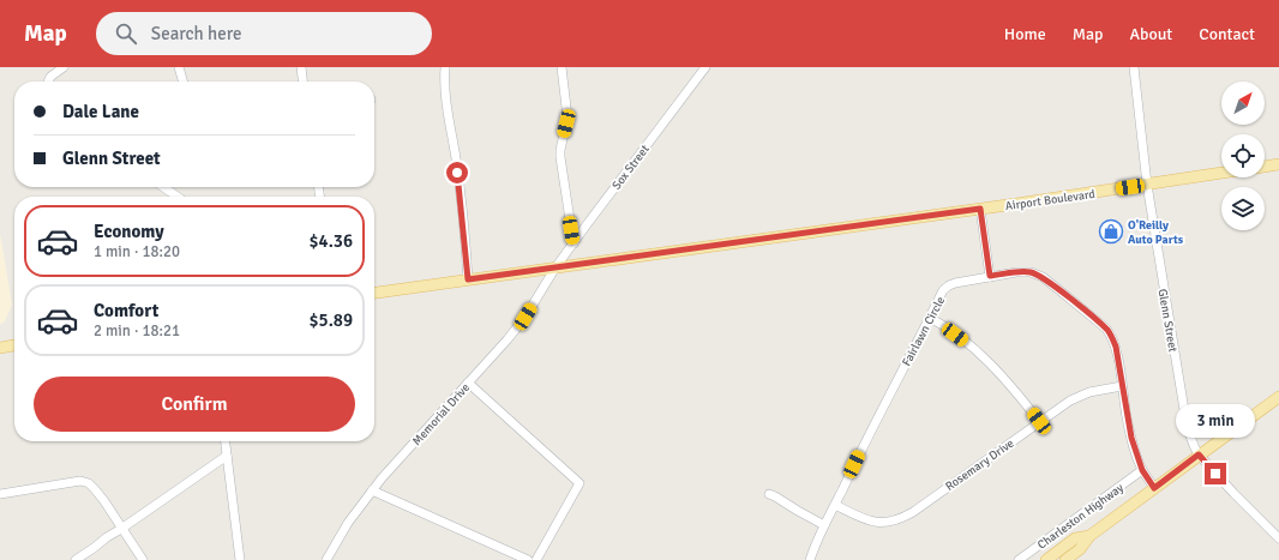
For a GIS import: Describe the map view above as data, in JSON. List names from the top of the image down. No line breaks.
{"streets":{"main road":["Airport Boulevard","Charleston Highway"],"street":["Sox Street","Glenn Street","Fairlawn Circle","Memorial Drive","Rosemary Drive"]},"crossings":[["Sox Street","Airport Boulevard"],["Sox Street","Memorial Drive"],["Airport Boulevard","Glenn Street"],["Airport Boulevard","Memorial Drive"],["Glenn Street","Charleston Highway"],["Fairlawn Circle","Rosemary Drive"],["Fairlawn Circle","Charleston Highway"]],"places":{"shop":["O'Reilly Auto Parts"]},"north":"top right","page":{"header":"Map","search":"Search here","nav":["Home","Map","About","Contact"],"banner":["Dale Lane","Glenn Street"],"list":[{"name":"Economy","note":"1 min · 18:20","value":"$4.36"},{"name":"Comfort","note":"2 min · 18:21","value":"$5.89"}],"buttons":"Confirm","bubble":"3 min"}}
